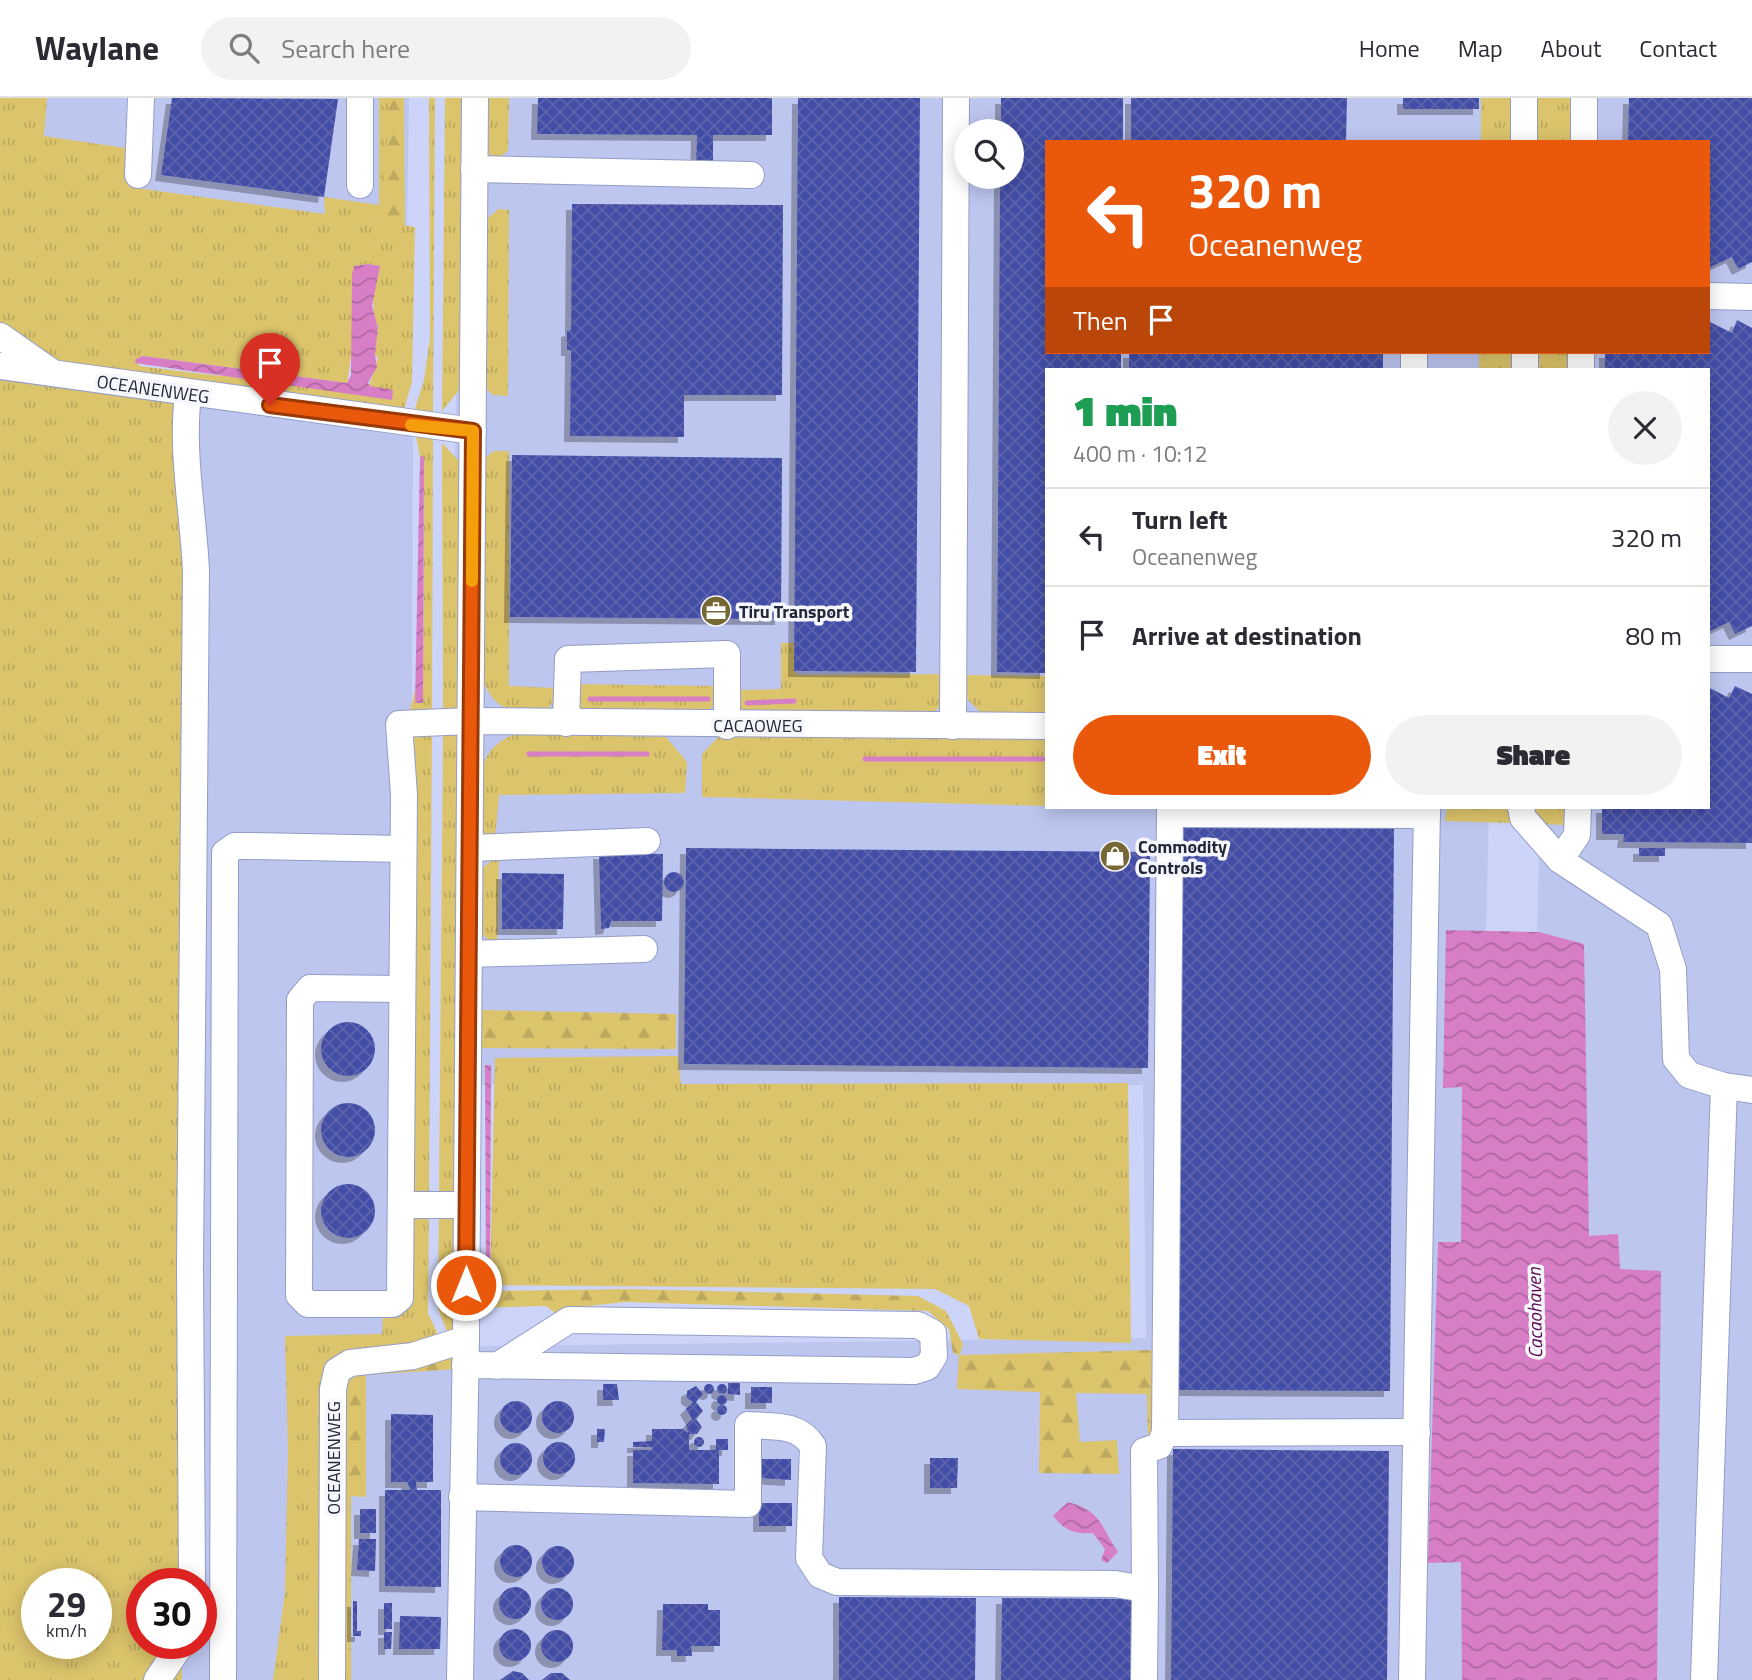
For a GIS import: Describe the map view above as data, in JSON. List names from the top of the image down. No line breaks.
{"streets":{"street":["OCEANENWEG","CACAOWEG"]},"water":["Cacaohaven"],"places":{"office":["Tiru Transport"],"shop":["Commodity Controls"]},"page":{"header":"Waylane","search":"Search here","nav":["Home","Map","About","Contact"],"turn":["320 m","Oceanenweg"],"then":"Then","heading":["1 min","400 m · 10:12"],"list":[{"name":"Turn left","note":"Oceanenweg","value":"320 m"},{"name":"Arrive at destination","value":"80 m"}],"buttons":["Exit","Share"],"speed":"29 km/h","limit":"30"}}
